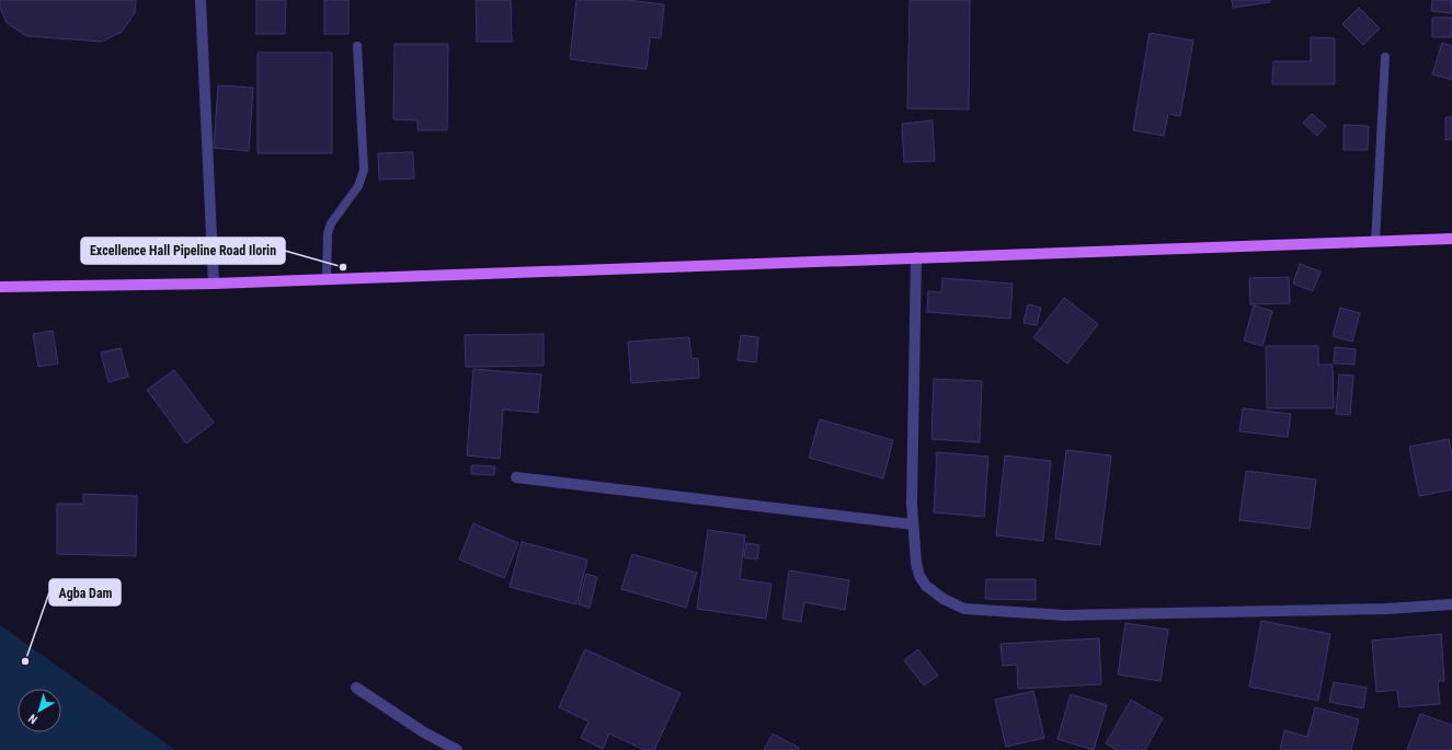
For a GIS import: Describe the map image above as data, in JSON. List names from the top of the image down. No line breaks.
{"places":["Excellence Hall Pipeline Road Ilorin","Agba Dam"],"north":"bottom left"}
